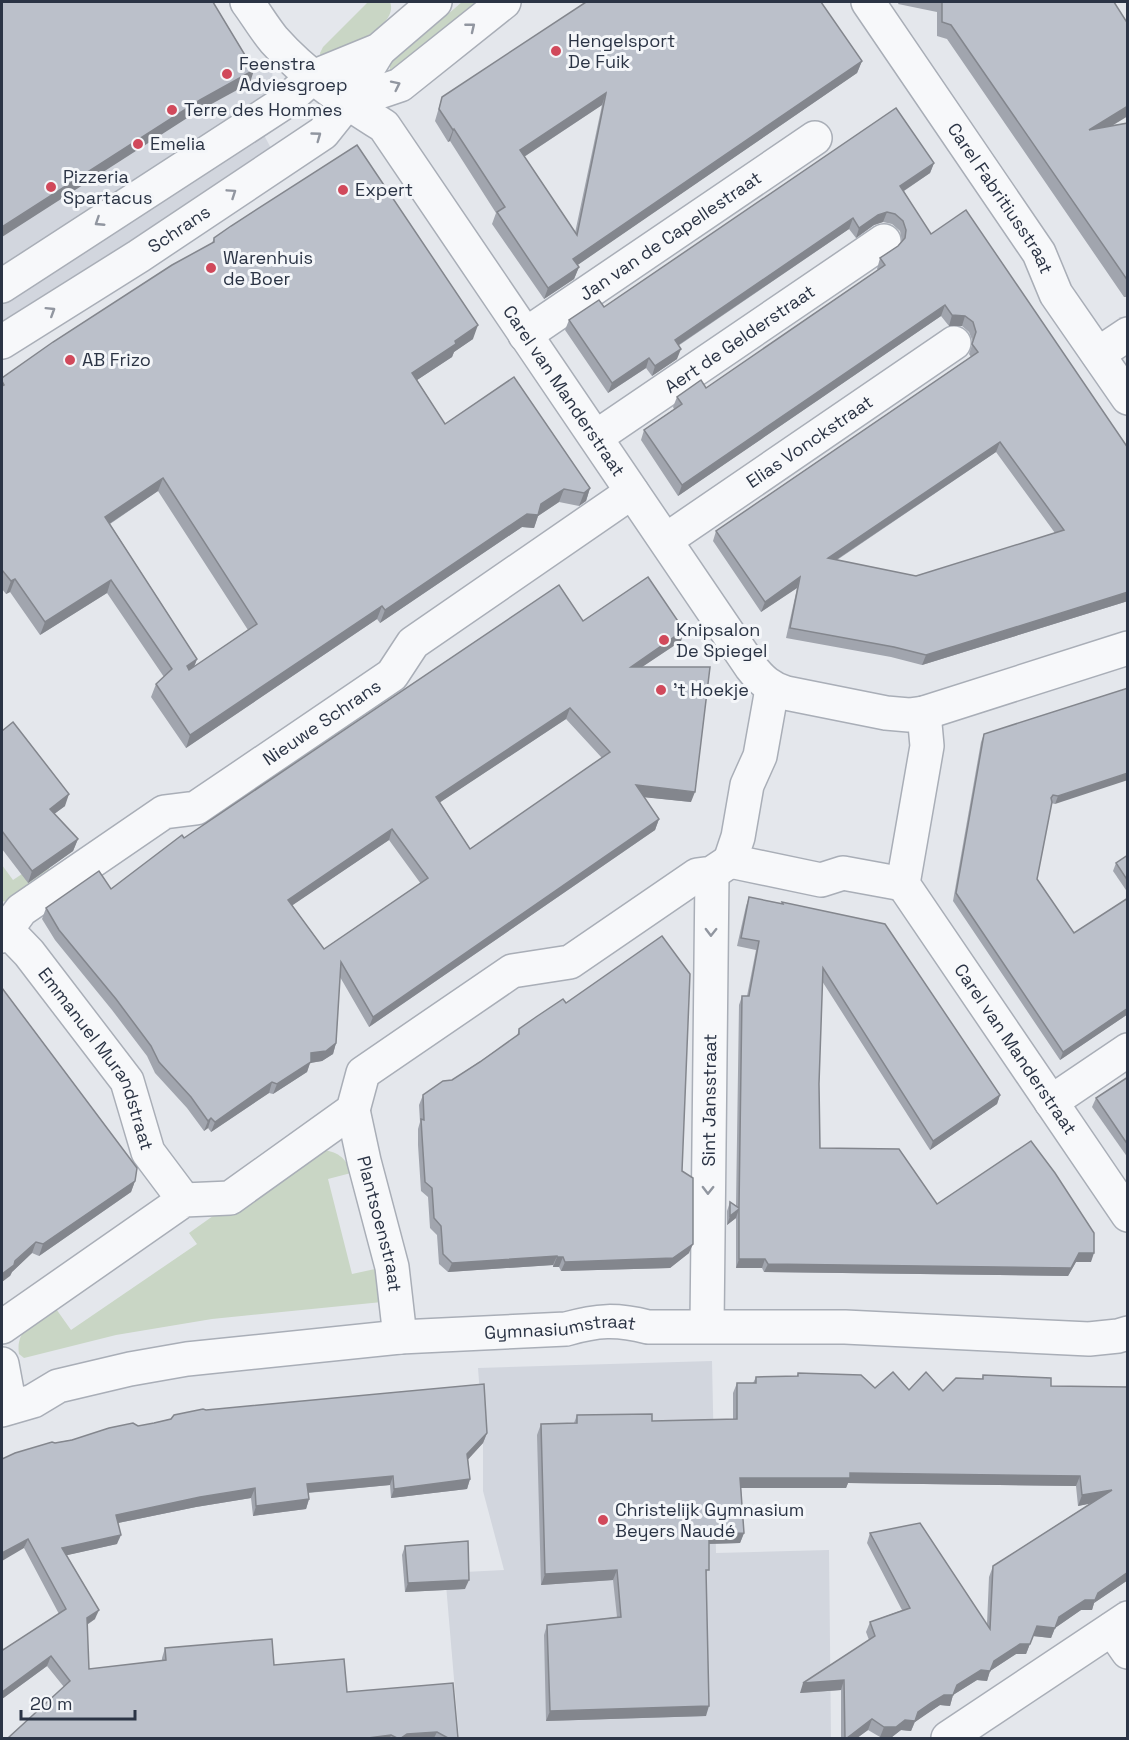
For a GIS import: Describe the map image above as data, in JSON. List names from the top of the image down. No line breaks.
{"streets":{"street":["Carel Fabritiusstraat","Schrans","Jan van de Capellestraat","Aert de Gelderstraat","Carel van Manderstraat","Elias Vonckstraat","Nieuwe Schrans","Emmanuel Murandstraat","Sint Jansstraat","Plantsoenstraat","Gymnasiumstraat"]},"crossings":[["Schrans","Carel van Manderstraat"],["Jan van de Capellestraat","Carel van Manderstraat"],["Aert de Gelderstraat","Carel van Manderstraat"],["Carel van Manderstraat","Elias Vonckstraat"],["Carel van Manderstraat","Nieuwe Schrans"],["Nieuwe Schrans","Emmanuel Murandstraat"],["Sint Jansstraat","Gymnasiumstraat"],["Plantsoenstraat","Gymnasiumstraat"]],"one_way":["Sint Jansstraat"],"places":["Hengelsport De Fuik","Feenstra Adviesgroep","Terre des Hommes","Emelia","Pizzeria Spartacus","Expert","Warenhuis de Boer","AB Frizo","Knipsalon De Spiegel","'t Hoekje","Christelijk Gymnasium Beyers Naudé"],"scale_bar":"20 m"}
